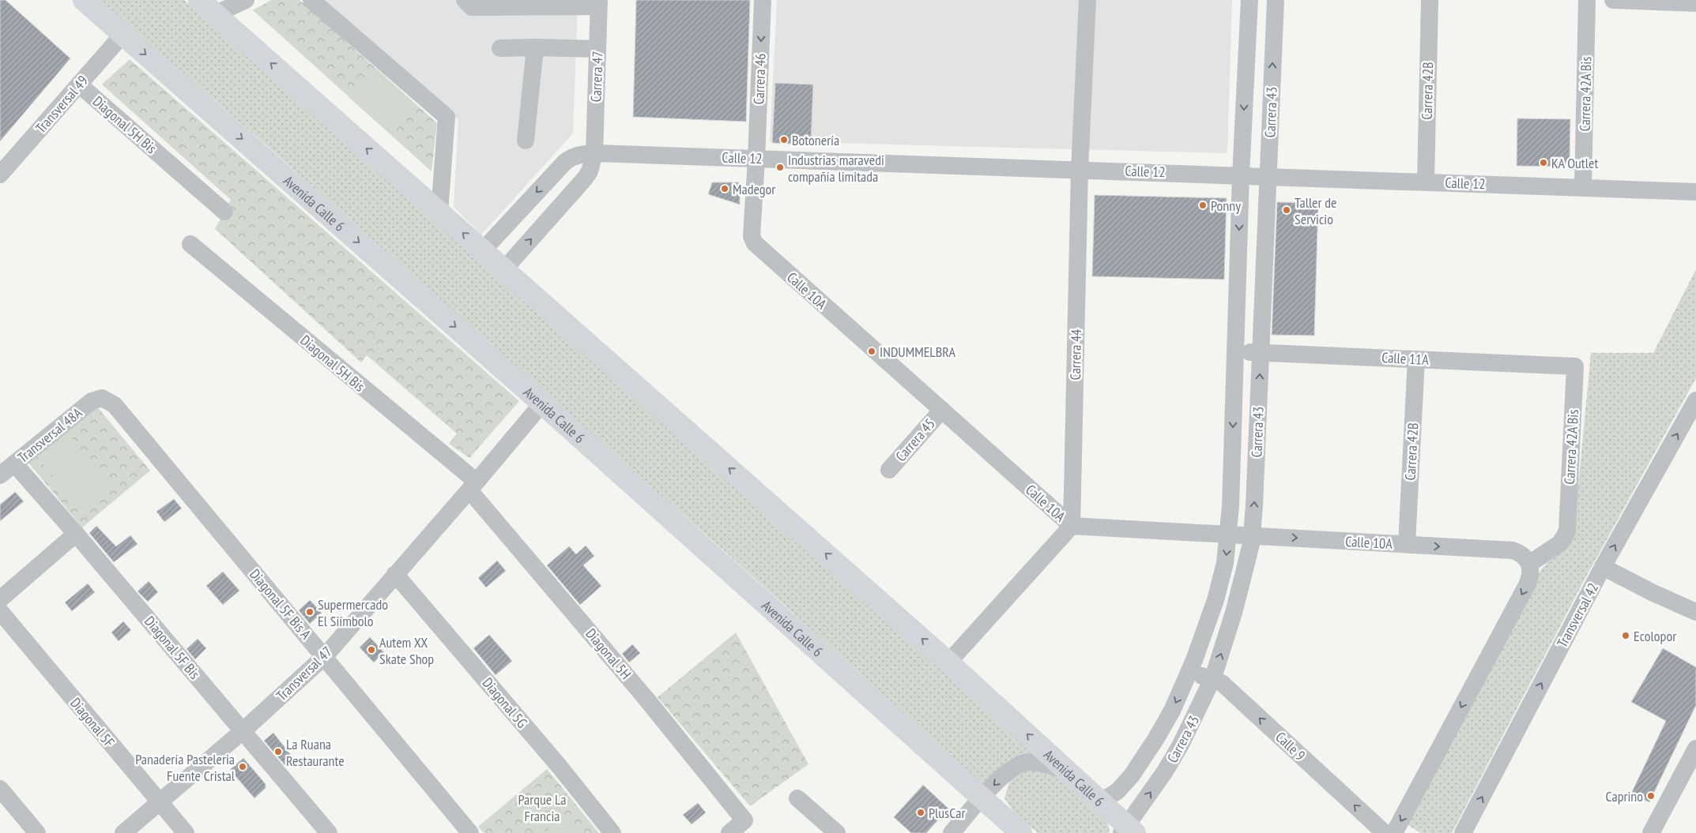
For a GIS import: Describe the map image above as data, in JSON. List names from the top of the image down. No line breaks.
{"streets":{"main road":["Avenida Calle 6"],"street":["Carrera 47","Carrera 46","Carrera 42B","Carrera 42A Bis","Transversal 49","Carrera 43","Diagonal 5H Bis","Calle 12","Calle 10A","Carrera 44","Calle 11A","Transversal 48A","Carrera 45","Diagonal 5F Bis A","Transversal 42","Diagonal 5F Bis","Diagonal 5H","Transversal 47","Diagonal 5G","Diagonal 5F","Calle 9"]},"crossings":[["Carrera 47","Calle 12"],["Carrera 47","Avenida Calle 6"],["Carrera 46","Calle 12"],["Carrera 46","Calle 10A"],["Carrera 42B","Calle 12"],["Carrera 42B","Calle 10A"],["Carrera 42B","Calle 11A"],["Carrera 42A Bis","Calle 12"],["Carrera 42A Bis","Calle 10A"],["Carrera 42A Bis","Calle 11A"],["Transversal 49","Diagonal 5H Bis"],["Transversal 49","Avenida Calle 6"],["Carrera 43","Calle 12"],["Carrera 43","Avenida Calle 6"],["Carrera 43","Calle 10A"],["Carrera 43","Calle 11A"],["Carrera 43","Calle 9"],["Diagonal 5H Bis","Diagonal 5H"],["Diagonal 5H Bis","Transversal 47"],["Calle 12","Calle 10A"],["Calle 12","Carrera 44"],["Avenida Calle 6","Transversal 47"],["Calle 10A","Carrera 44"],["Calle 10A","Carrera 45"],["Transversal 48A","Diagonal 5F Bis A"],["Transversal 48A","Diagonal 5F Bis"],["Diagonal 5F Bis A","Transversal 47"],["Diagonal 5F Bis","Transversal 47"],["Diagonal 5H","Transversal 47"],["Transversal 47","Diagonal 5G"],["Transversal 47","Diagonal 5F"]],"one_way":["Carrera 46","Calle 9"],"parks":["Parque La Francia"],"places":["Botonería","KA Outlet","Industrias maravedi compañía limitada","Madegor","Ponny","Taller de Servicio","INDUMMELBRA","Supermercado El Siímbolo","Ecolopor","Autem XX Skate Shop","La Ruana Restaurante","Panadería Pasteleria Fuente Cristal","Caprino","PlusCar"]}
